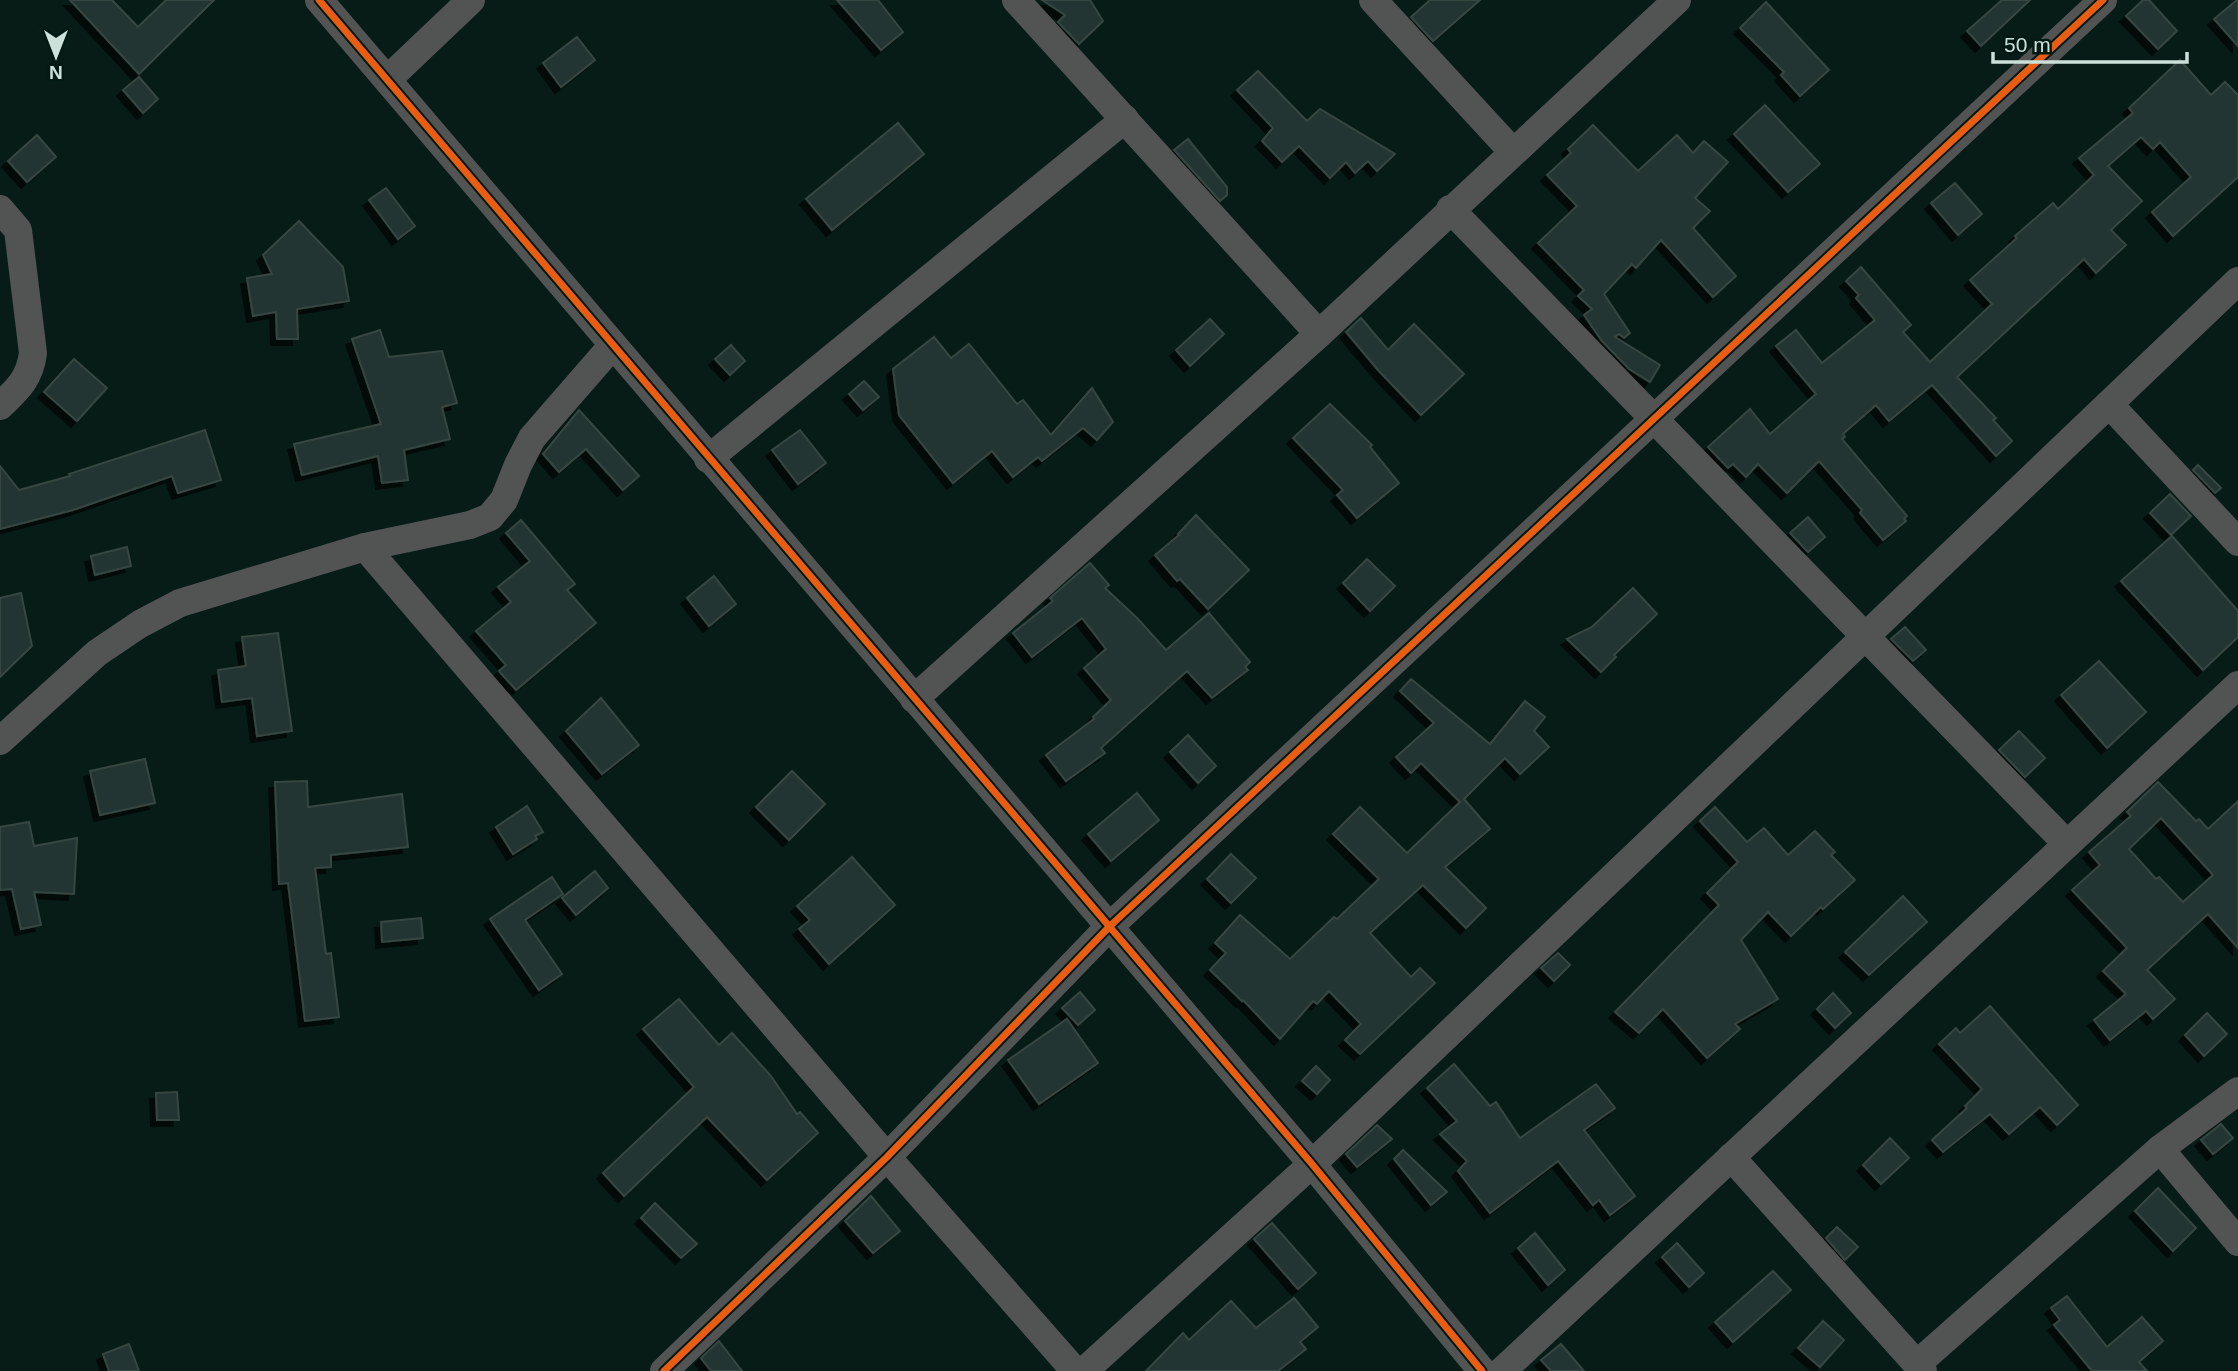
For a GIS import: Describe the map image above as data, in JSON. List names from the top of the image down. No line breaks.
{"scale_bar":"50 m","north":"bottom"}
